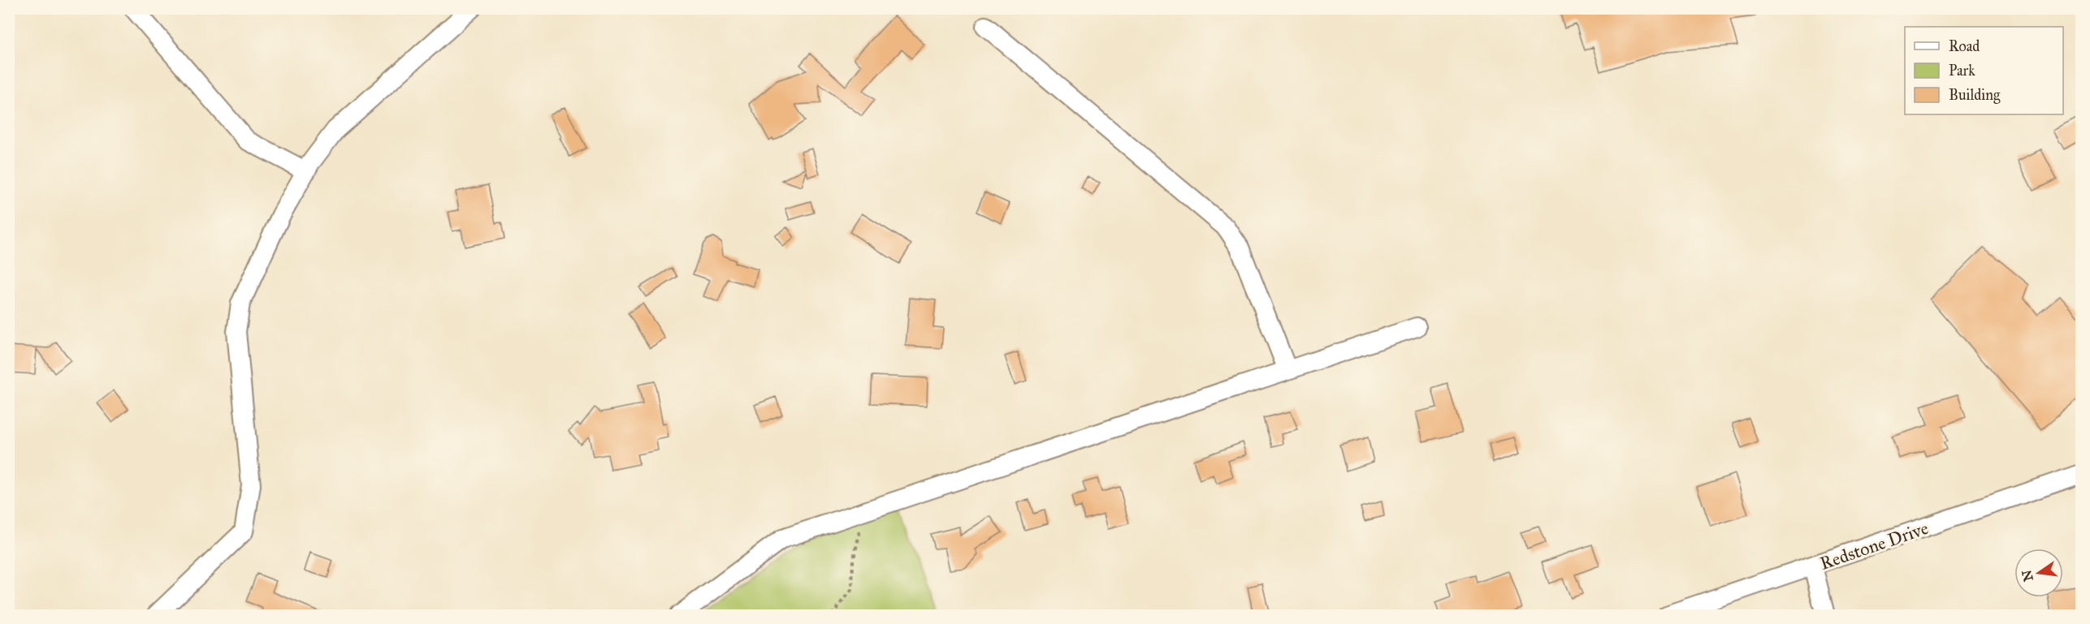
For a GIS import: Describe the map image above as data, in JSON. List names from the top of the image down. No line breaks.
{"streets":{"street":["Redstone Drive"]},"legend":["Road","Park","Building"],"north":"left"}
